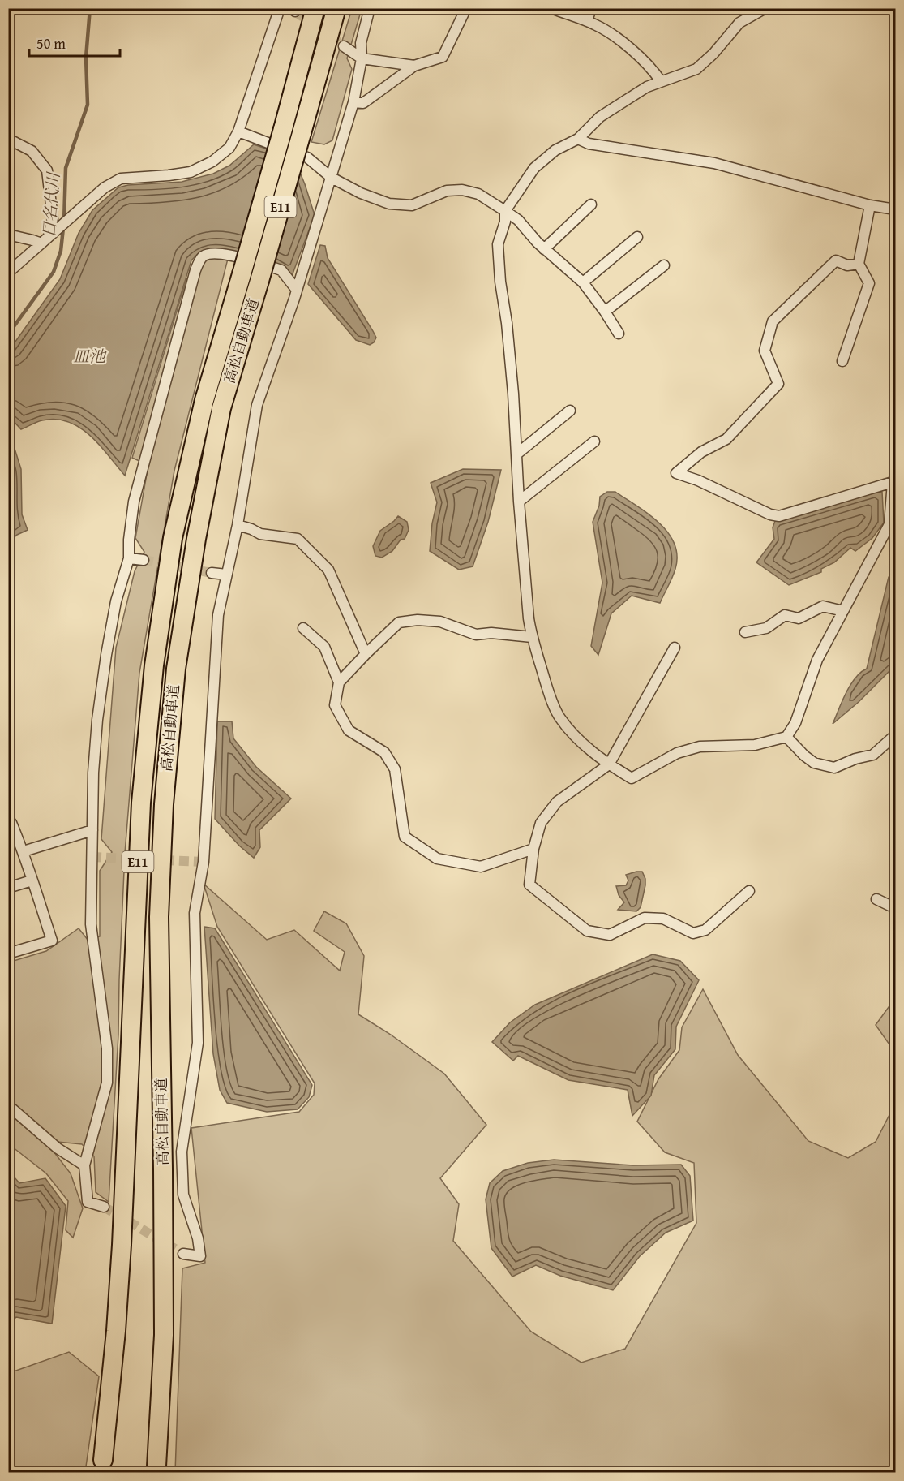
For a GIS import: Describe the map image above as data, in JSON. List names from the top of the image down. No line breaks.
{"streets":{"highway":["E11","高松自動車道"]},"water":["日名代川","皿池"],"scale_bar":"50 m"}
